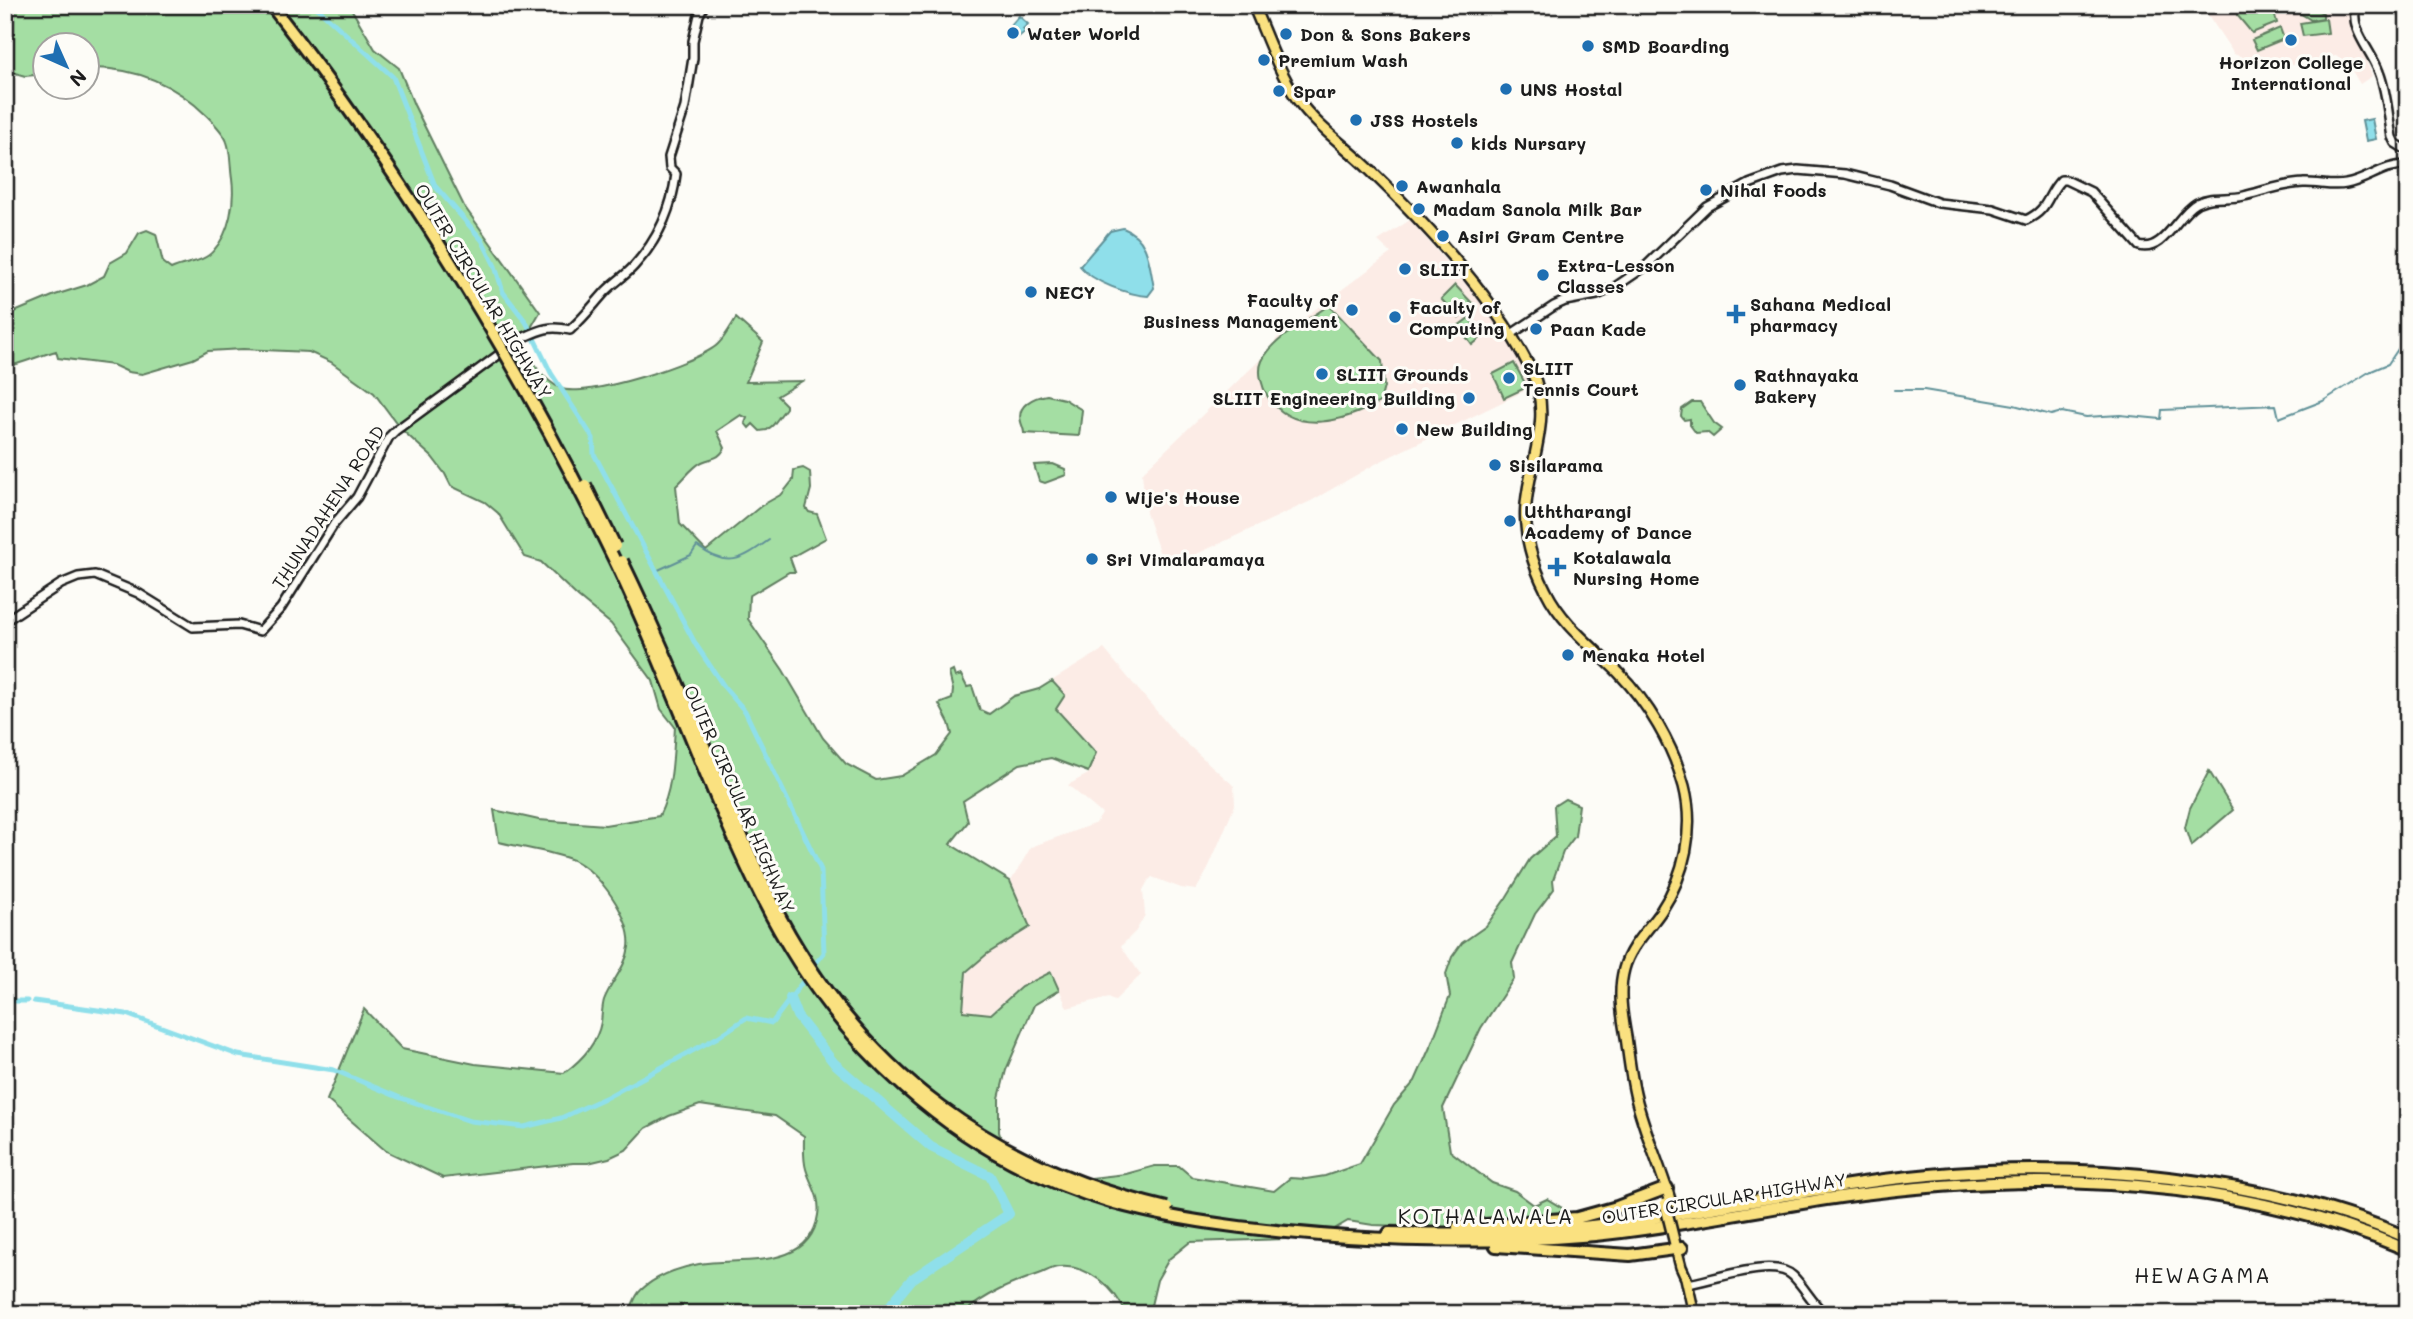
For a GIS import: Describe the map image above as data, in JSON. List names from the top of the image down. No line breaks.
{"streets":{"highway":["OUTER CIRCULAR HIGHWAY"],"street":["THUNADAHENA ROAD"]},"districts":["KOTHALAWALA","HEWAGAMA"],"places":{"other":["Water World","Don & Sons Bakers","Horizon College International","SMD Boarding","Premium Wash","UNS Hostal","Spar","JSS Hostels","kids Nursary","Awanhala","Nihal Foods","Madam Sanola Milk Bar","Asiri Gram Centre","SLIIT","Extra-Lesson Classes","NECY","Faculty of Business Management","Faculty of Computing","Paan Kade","SLIIT Grounds","SLIIT Tennis Court","Rathnayaka Bakery","SLIIT Engineering Building","New Building","Sisilarama","Wije's House","Uththarangi Academy of Dance","Sri Vimalaramaya","Menaka Hotel"],"health":["Sahana Medical pharmacy","Kotalawala Nursing Home"]},"north":"bottom right"}
